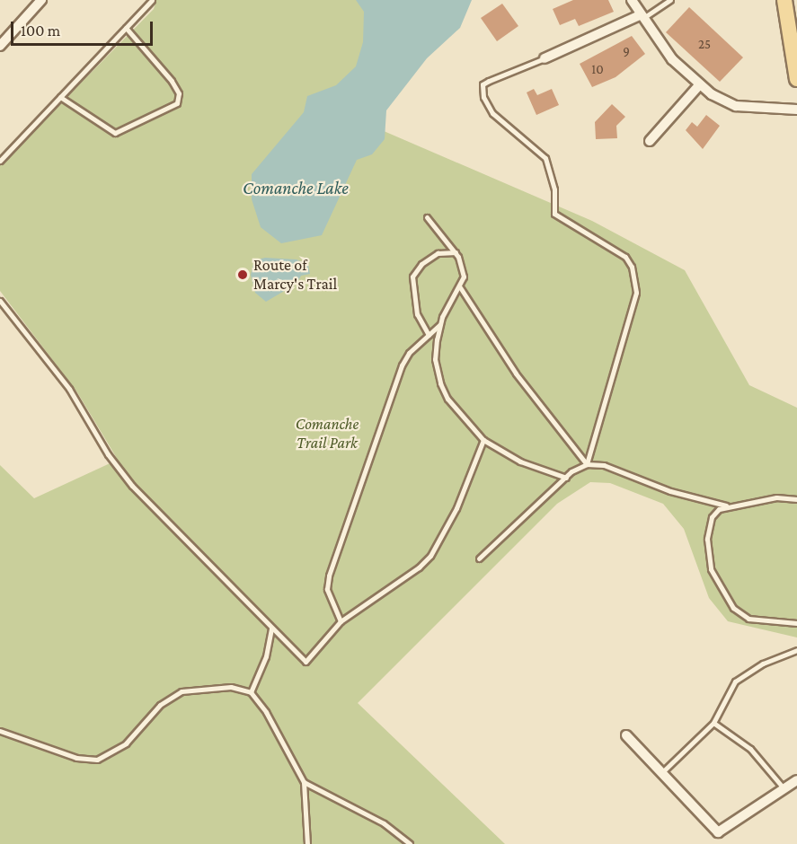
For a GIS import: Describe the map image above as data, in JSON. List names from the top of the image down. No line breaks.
{"water":["Comanche Lake"],"parks":["Comanche Trail Park"],"places":["Route of Marcy's Trail"],"house_numbers":["25","9","10"],"scale_bar":"100 m"}
